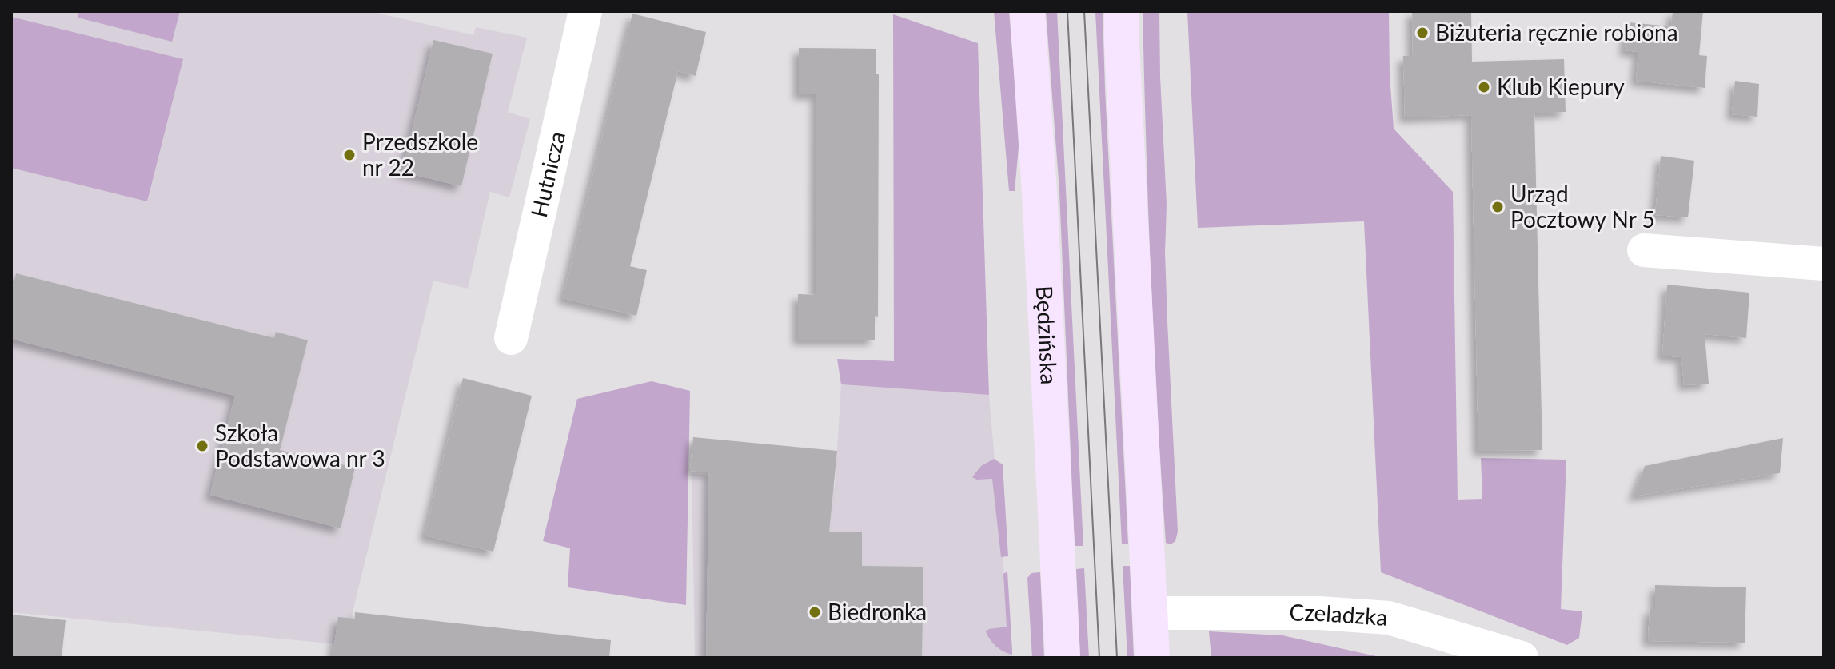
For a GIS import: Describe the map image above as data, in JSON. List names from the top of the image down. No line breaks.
{"streets":{"street":["Hutnicza","Będzińska","Czeladzka"]},"places":["Biżuteria ręcznie robiona","Klub Kiepury","Przedszkole nr 22","Urząd Pocztowy Nr 5","Szkoła Podstawowa nr 3","Biedronka"]}
